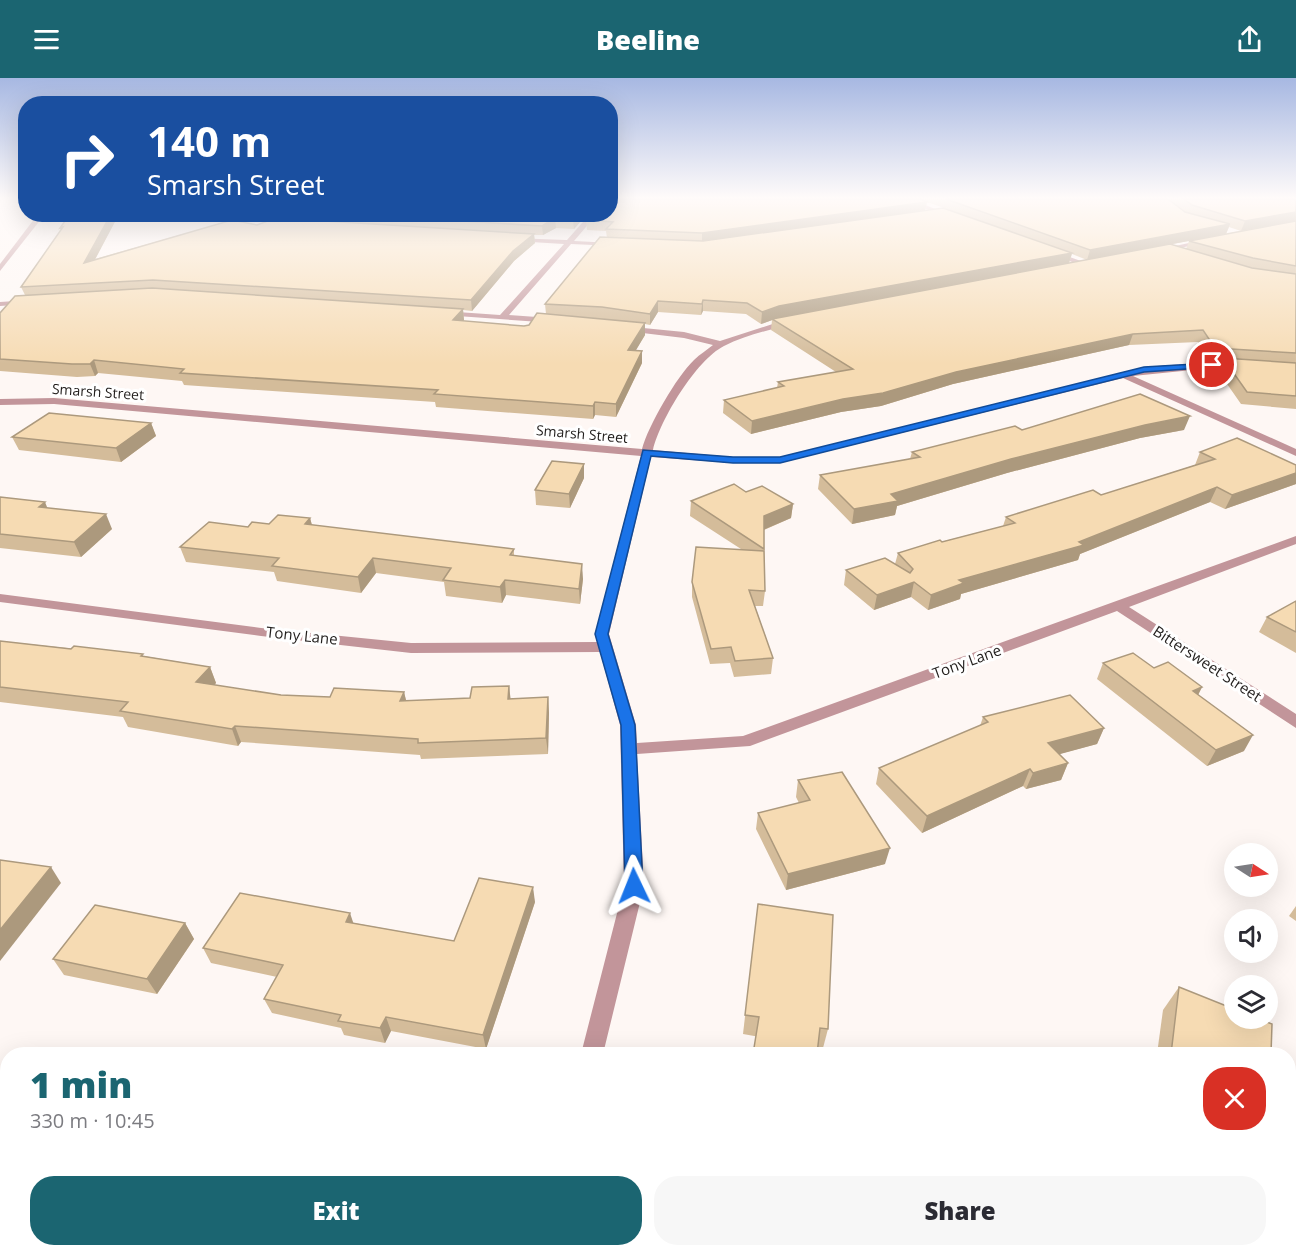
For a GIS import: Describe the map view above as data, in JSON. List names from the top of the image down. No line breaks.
{"streets":{"street":["Smarsh Street","Tony Lane","Bittersweet Street"]},"crossings":[["Tony Lane","Bittersweet Street"]],"north":"right","page":{"header":"Beeline","turn":["140 m","Smarsh Street"],"heading":["1 min","330 m · 10:45"],"buttons":["Exit","Share"]}}
